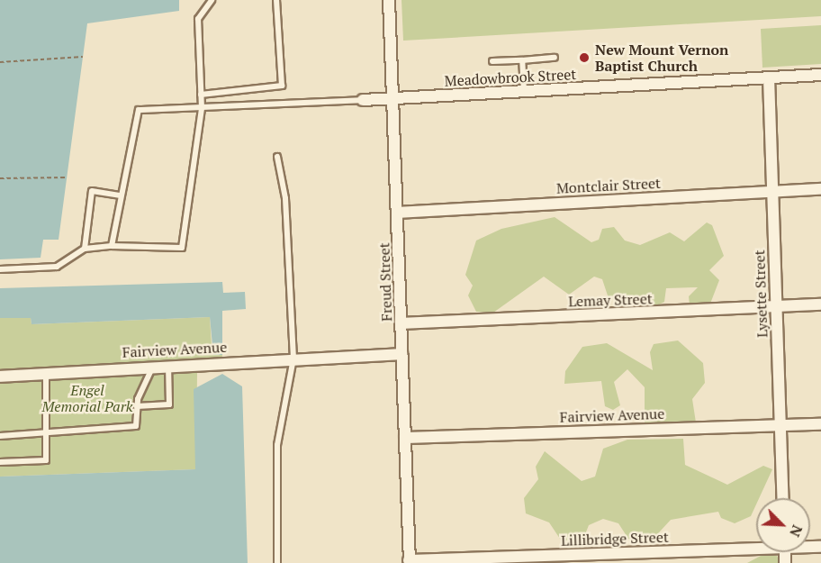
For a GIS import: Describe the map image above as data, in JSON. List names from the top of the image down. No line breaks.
{"streets":{"street":["Meadowbrook Street","Montclair Street","Freud Street","Lysette Street","Lemay Street","Fairview Avenue","Lillibridge Street"]},"crossings":[["Meadowbrook Street","Freud Street"],["Meadowbrook Street","Lysette Street"],["Montclair Street","Freud Street"],["Montclair Street","Lysette Street"],["Freud Street","Lemay Street"],["Freud Street","Fairview Avenue"],["Freud Street","Lillibridge Street"],["Lysette Street","Lemay Street"],["Lysette Street","Fairview Avenue"]],"parks":["Engel Memorial Park"],"places":["New Mount Vernon Baptist Church"],"north":"bottom right"}
